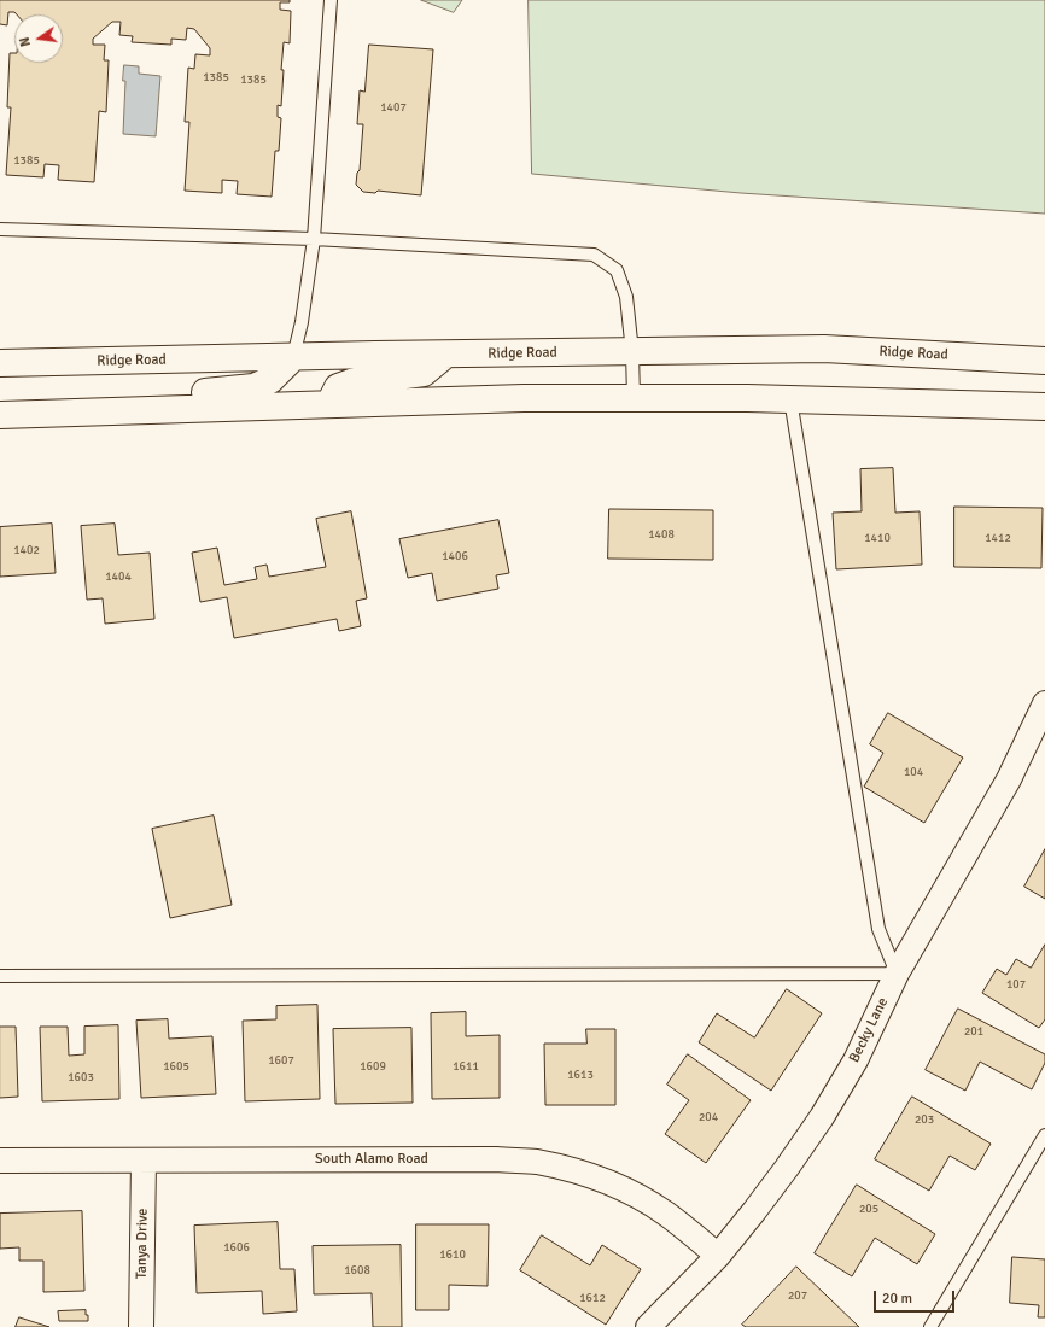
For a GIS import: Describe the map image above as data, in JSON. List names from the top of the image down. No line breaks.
{"streets":{"main road":["Ridge Road"],"street":["Becky Lane","South Alamo Road","Tanya Drive"]},"crossings":[["Becky Lane","South Alamo Road"],["South Alamo Road","Tanya Drive"]],"house_numbers":["1385","1385","1407","1385","1408","1410","1412","1402","1406","1404","104","107","201","1607","1605","1609","1611","1613","1603","204","203","205","1606","1610","1608","207","1612"],"scale_bar":"20 m","north":"left"}
